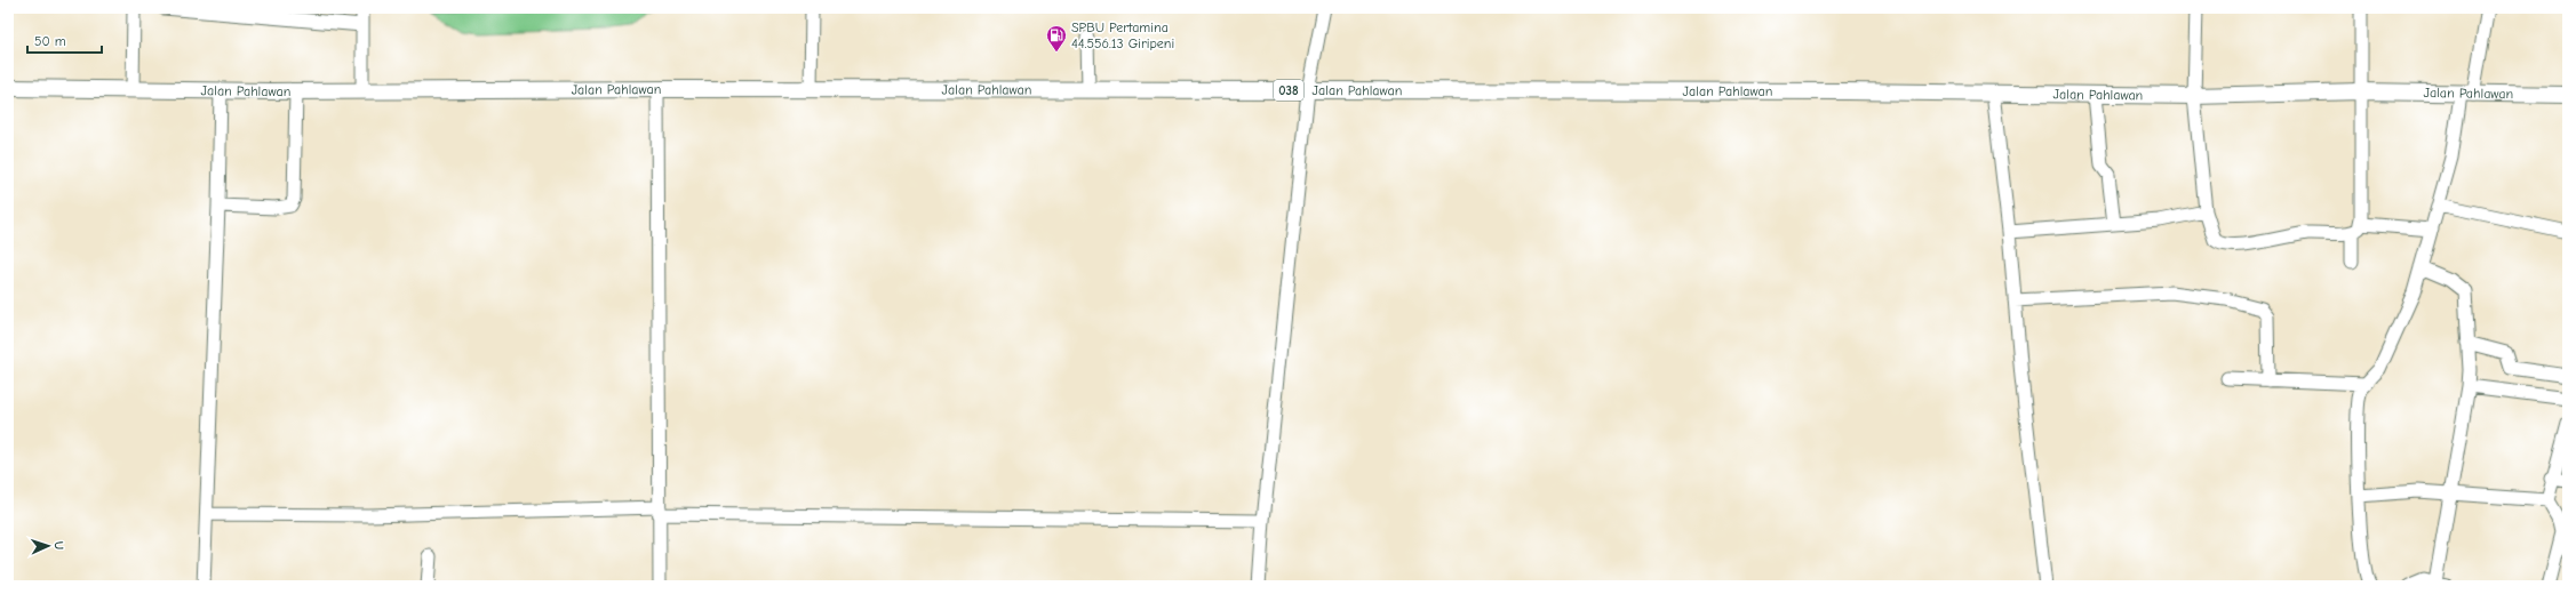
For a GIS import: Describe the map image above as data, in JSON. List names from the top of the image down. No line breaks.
{"streets":{"main road":["Jalan Pahlawan","038"]},"places":{"fuel station":["SPBU Pertamina 44.556.13 Giripeni"]},"scale_bar":"50 m","north":"right"}
